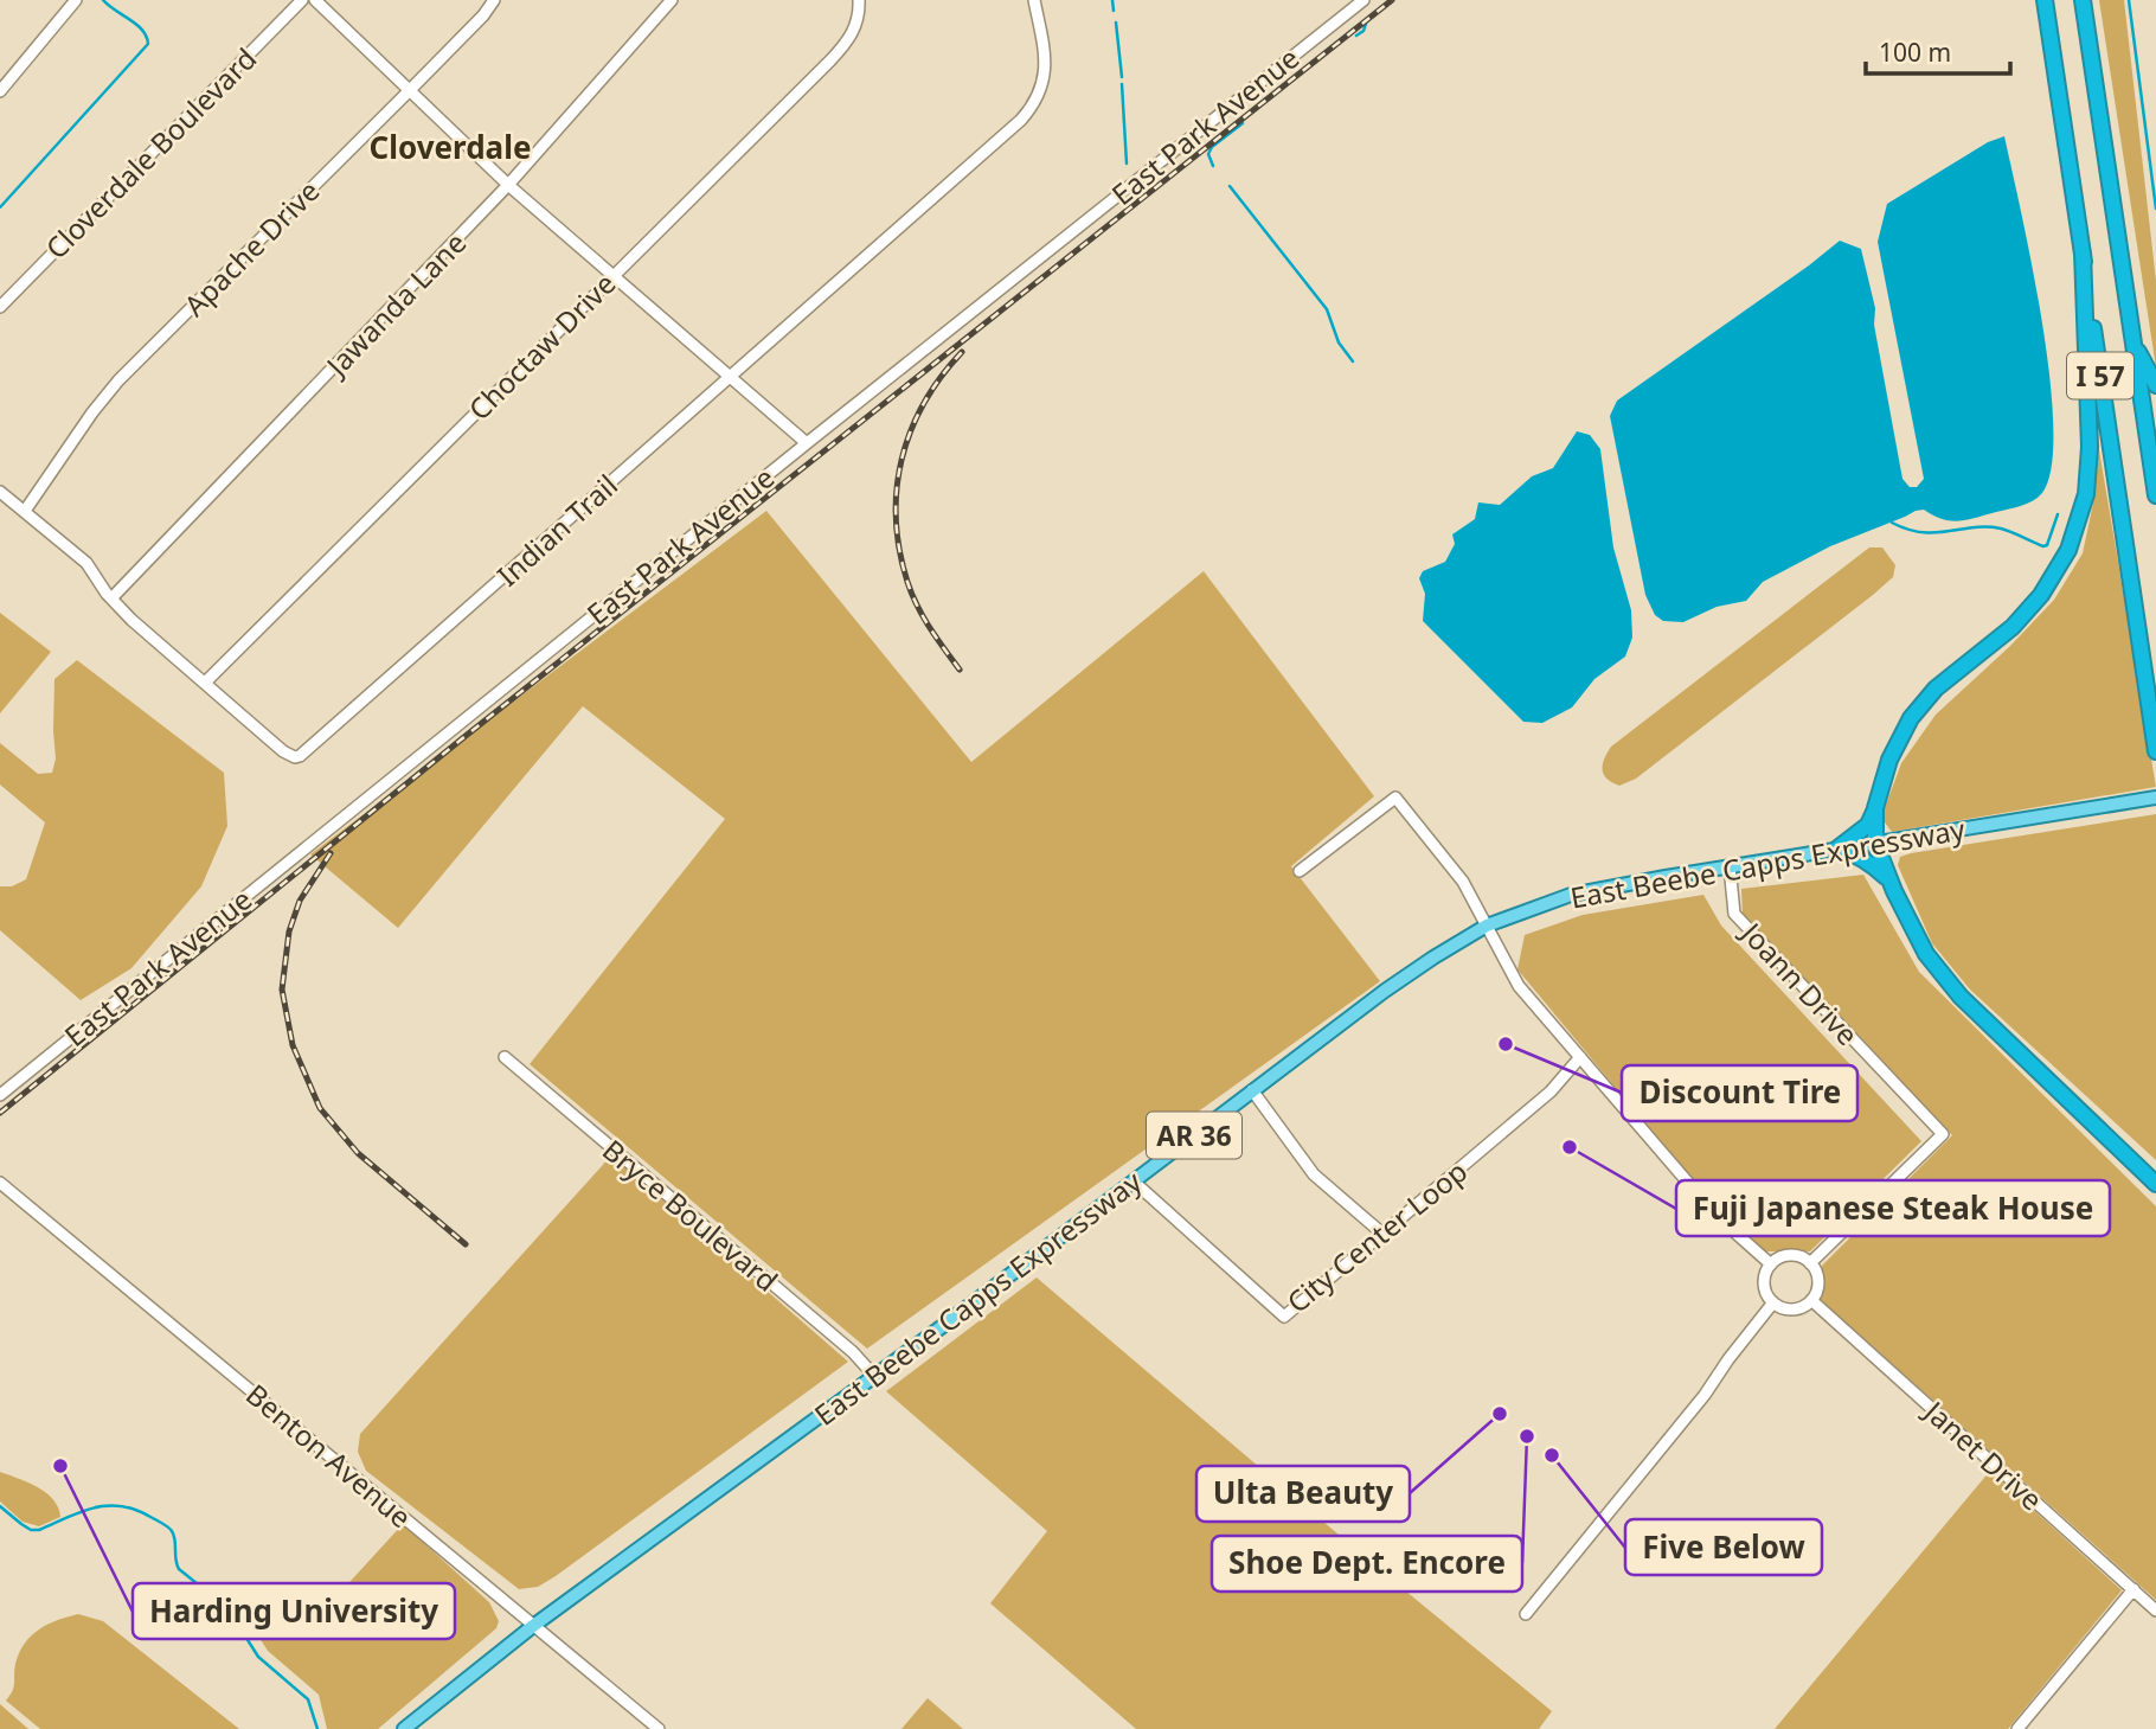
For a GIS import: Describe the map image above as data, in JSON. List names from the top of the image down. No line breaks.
{"streets":{"highway":["I 57"],"main road":["East Beebe Capps Expressway","AR 36"],"street":["East Park Avenue","Cloverdale Boulevard","Apache Drive","Jawanda Lane","Choctaw Drive","Indian Trail","Joann Drive","Bryce Boulevard","City Center Loop","Benton Avenue","Janet Drive"]},"crossings":[["Apache Drive","Indian Trail"],["Jawanda Lane","Indian Trail"],["Choctaw Drive","Indian Trail"],["East Beebe Capps Expressway","Joann Drive"],["East Beebe Capps Expressway","Bryce Boulevard"],["East Beebe Capps Expressway","City Center Loop"],["East Beebe Capps Expressway","Benton Avenue"],["Joann Drive","Janet Drive"]],"districts":["Cloverdale"],"places":["Discount Tire","Fuji Japanese Steak House","Ulta Beauty","Shoe Dept. Encore","Five Below","Harding University"],"scale_bar":"100 m"}
